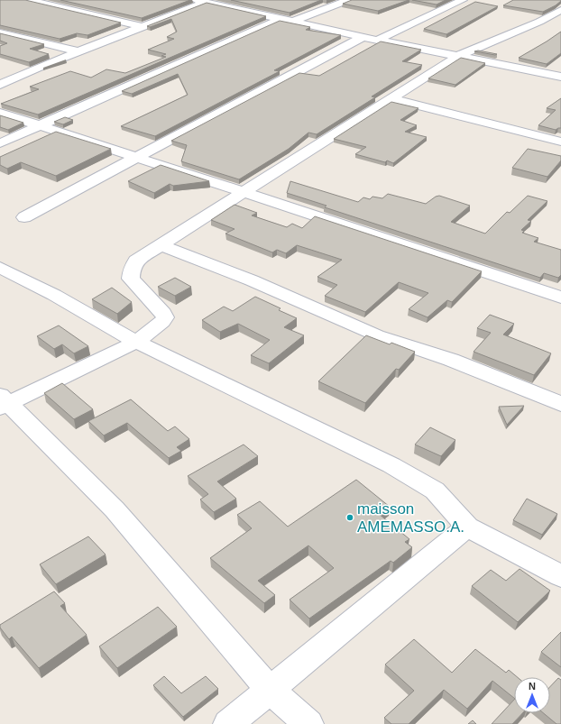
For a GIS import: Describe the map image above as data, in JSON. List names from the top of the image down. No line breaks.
{"places":["maisson AMEMASSO.A."],"north":"top"}
